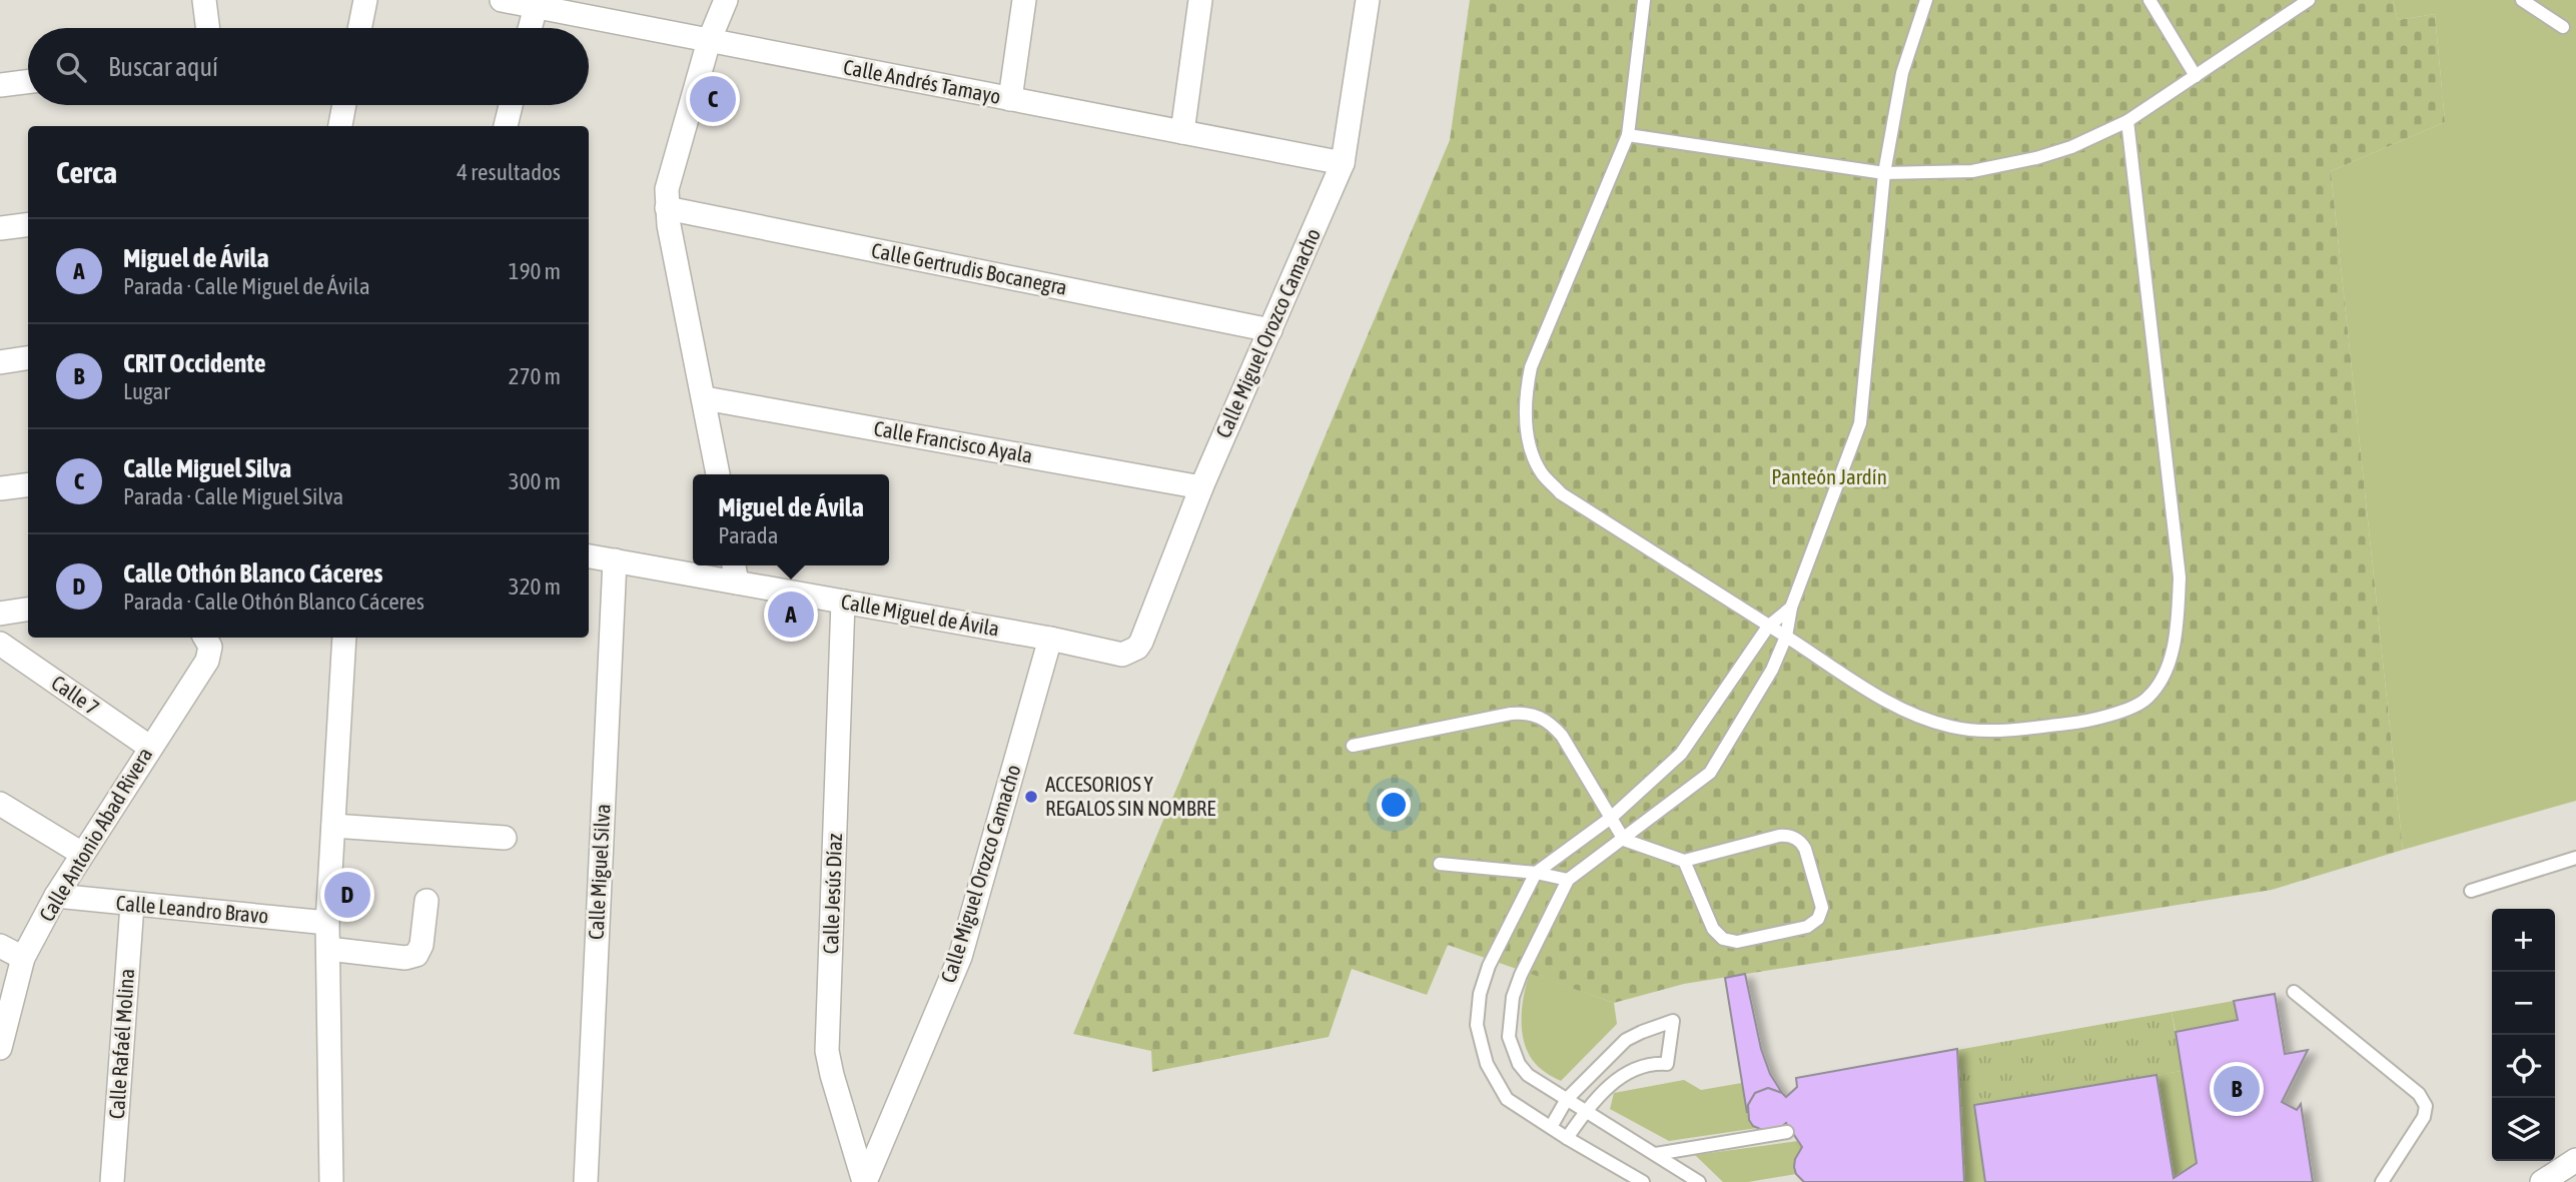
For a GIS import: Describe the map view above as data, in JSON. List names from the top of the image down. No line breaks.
{"streets":{"street":["Calle Andrés Tamayo","Calle Gertrudis Bocanegra","Calle Miguel Orozco Camacho","Calle Francisco Ayala","Calle Miguel de Ávila","Calle 7","Calle Antonio Abad Rivera","Calle Miguel Silva","Calle Jesús Díaz","Calle Leandro Bravo","Calle Rafaél Molina"]},"crossings":[["Calle Andrés Tamayo","Calle Miguel Orozco Camacho"],["Calle Gertrudis Bocanegra","Calle Miguel Orozco Camacho"],["Calle Miguel Orozco Camacho","Calle Francisco Ayala"],["Calle Miguel Orozco Camacho","Calle Miguel de Ávila"],["Calle Miguel Orozco Camacho","Calle Jesús Díaz"],["Calle Miguel de Ávila","Calle Miguel Silva"],["Calle Miguel de Ávila","Calle Jesús Díaz"],["Calle 7","Calle Antonio Abad Rivera"],["Calle Antonio Abad Rivera","Calle Leandro Bravo"],["Calle Leandro Bravo","Calle Rafaél Molina"]],"parks":["Panteón Jardín"],"places":["ACCESORIOS Y REGALOS SIN NOMBRE"],"page":{"search":"Buscar aquí","pins":["C","A","D","B"],"heading":["Cerca","4 resultados"],"list":[{"mark":"A","name":"Miguel de Ávila","note":"Parada · Calle Miguel de Ávila","value":"190 m"},{"mark":"B","name":"CRIT Occidente","note":"Lugar","value":"270 m"},{"mark":"C","name":"Calle Miguel Silva","note":"Parada · Calle Miguel Silva","value":"300 m"},{"mark":"D","name":"Calle Othón Blanco Cáceres","note":"Parada · Calle Othón Blanco Cáceres","value":"320 m"}],"popup":["Miguel de Ávila","Parada"],"map_buttons":["+","−"]}}
